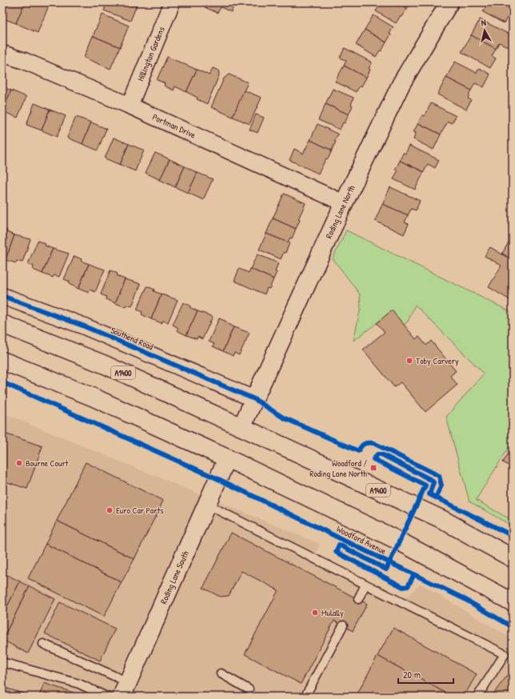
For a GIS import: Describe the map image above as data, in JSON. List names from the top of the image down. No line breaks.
{"streets":{"main road":["Roding Lane North","A1400","Woodford Avenue","Roding Lane South"],"street":["Hillington Gardens","Portman Drive","Southend Road"]},"crossings":[["Hillington Gardens","Portman Drive"],["Portman Drive","Roding Lane North"],["Roding Lane North","Southend Road"],["Roding Lane North","A1400"],["Woodford Avenue","Roding Lane South"]],"places":{"other":["Toby Carvery","Bourne Court","Euro Car Parts","Mulally"],"transit":["Woodford / Roding Lane North"]},"scale_bar":"20 m","north":"top"}
